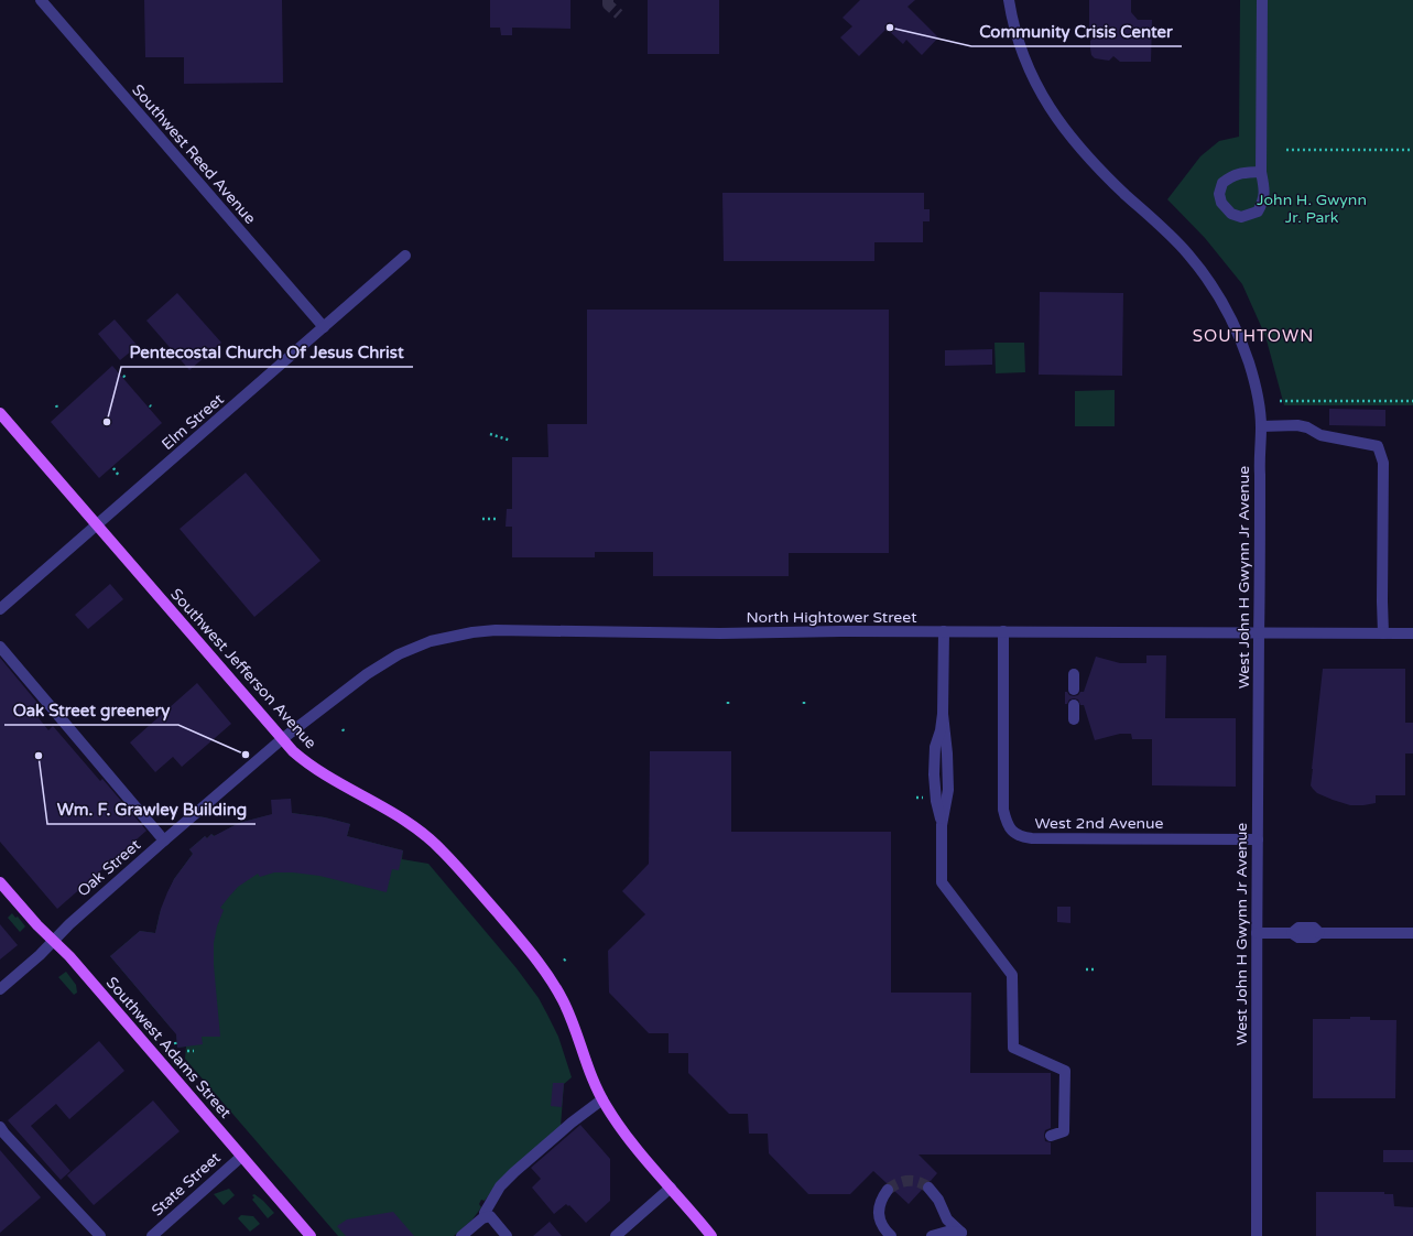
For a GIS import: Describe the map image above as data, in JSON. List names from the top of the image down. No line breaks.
{"streets":{"main road":["Southwest Jefferson Avenue","Southwest Adams Street"],"street":["Southwest Reed Avenue","Elm Street","West John H Gwynn Jr Avenue","North Hightower Street","West 2nd Avenue","Oak Street","State Street"]},"crossings":[["Southwest Reed Avenue","Elm Street"],["Elm Street","Southwest Jefferson Avenue"],["West John H Gwynn Jr Avenue","North Hightower Street"],["West John H Gwynn Jr Avenue","West 2nd Avenue"],["North Hightower Street","Southwest Jefferson Avenue"],["North Hightower Street","West 2nd Avenue"],["North Hightower Street","Oak Street"],["Southwest Jefferson Avenue","Oak Street"],["Oak Street","Southwest Adams Street"],["Southwest Adams Street","State Street"]],"districts":["SOUTHTOWN"],"parks":["John H. Gwynn Jr. Park"],"places":["Community Crisis Center","Pentecostal Church Of Jesus Christ","Oak Street greenery","Wm. F. Grawley Building"]}
